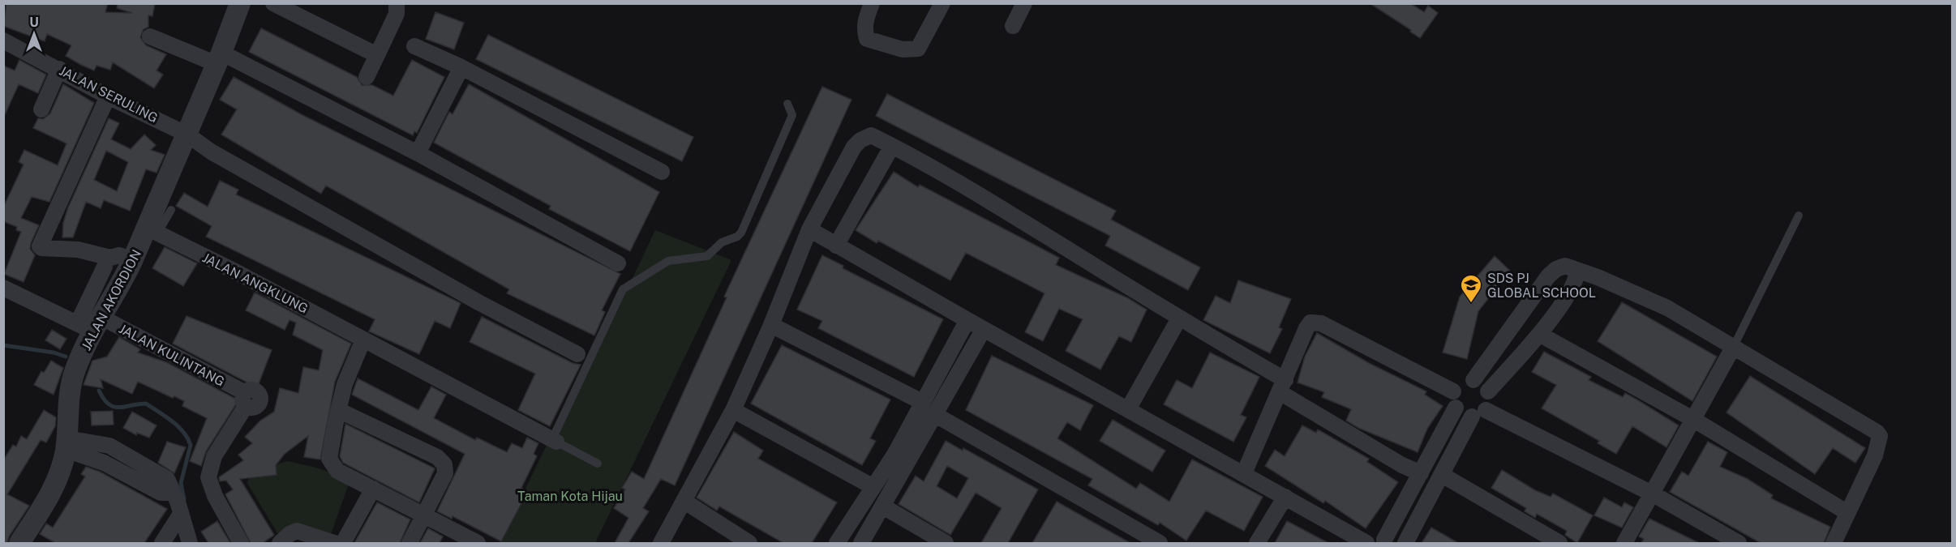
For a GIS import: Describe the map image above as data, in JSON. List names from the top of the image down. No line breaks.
{"streets":{"street":["JALAN SERULING","JALAN ANGKLUNG","JALAN AKORDION","JALAN KULINTANG"]},"crossings":[["JALAN SERULING","JALAN AKORDION"],["JALAN ANGKLUNG","JALAN AKORDION"],["JALAN AKORDION","JALAN KULINTANG"]],"parks":["Taman Kota Hijau"],"places":{"school or university":["SDS PJ GLOBAL SCHOOL"]},"north":"top"}
